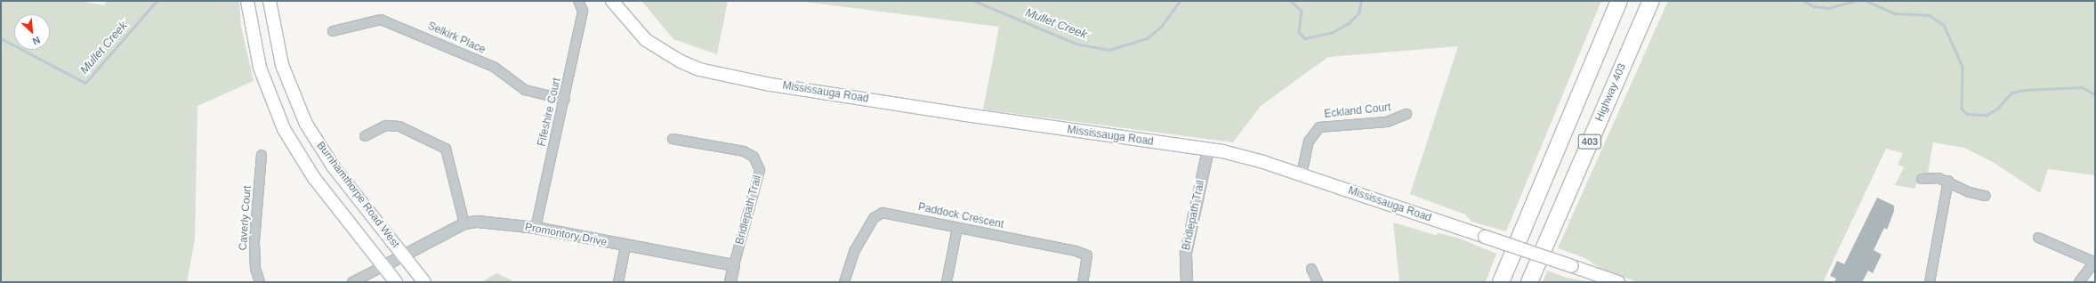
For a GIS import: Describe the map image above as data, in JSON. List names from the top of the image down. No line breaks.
{"streets":{"highway":["Highway 403","403"],"main road":["Mississauga Road","Burnhamthorpe Road West"],"street":["Selkirk Place","Eckland Court","Fifeshire Court","Bridlepath Trail","Paddock Crescent","Caverly Court","Promontory Drive"]},"crossings":[["Selkirk Place","Fifeshire Court"],["Mississauga Road","Eckland Court"],["Mississauga Road","Bridlepath Trail"],["Fifeshire Court","Promontory Drive"],["Burnhamthorpe Road West","Promontory Drive"],["Bridlepath Trail","Promontory Drive"]],"water":["Mullet Creek"],"north":"bottom right"}
